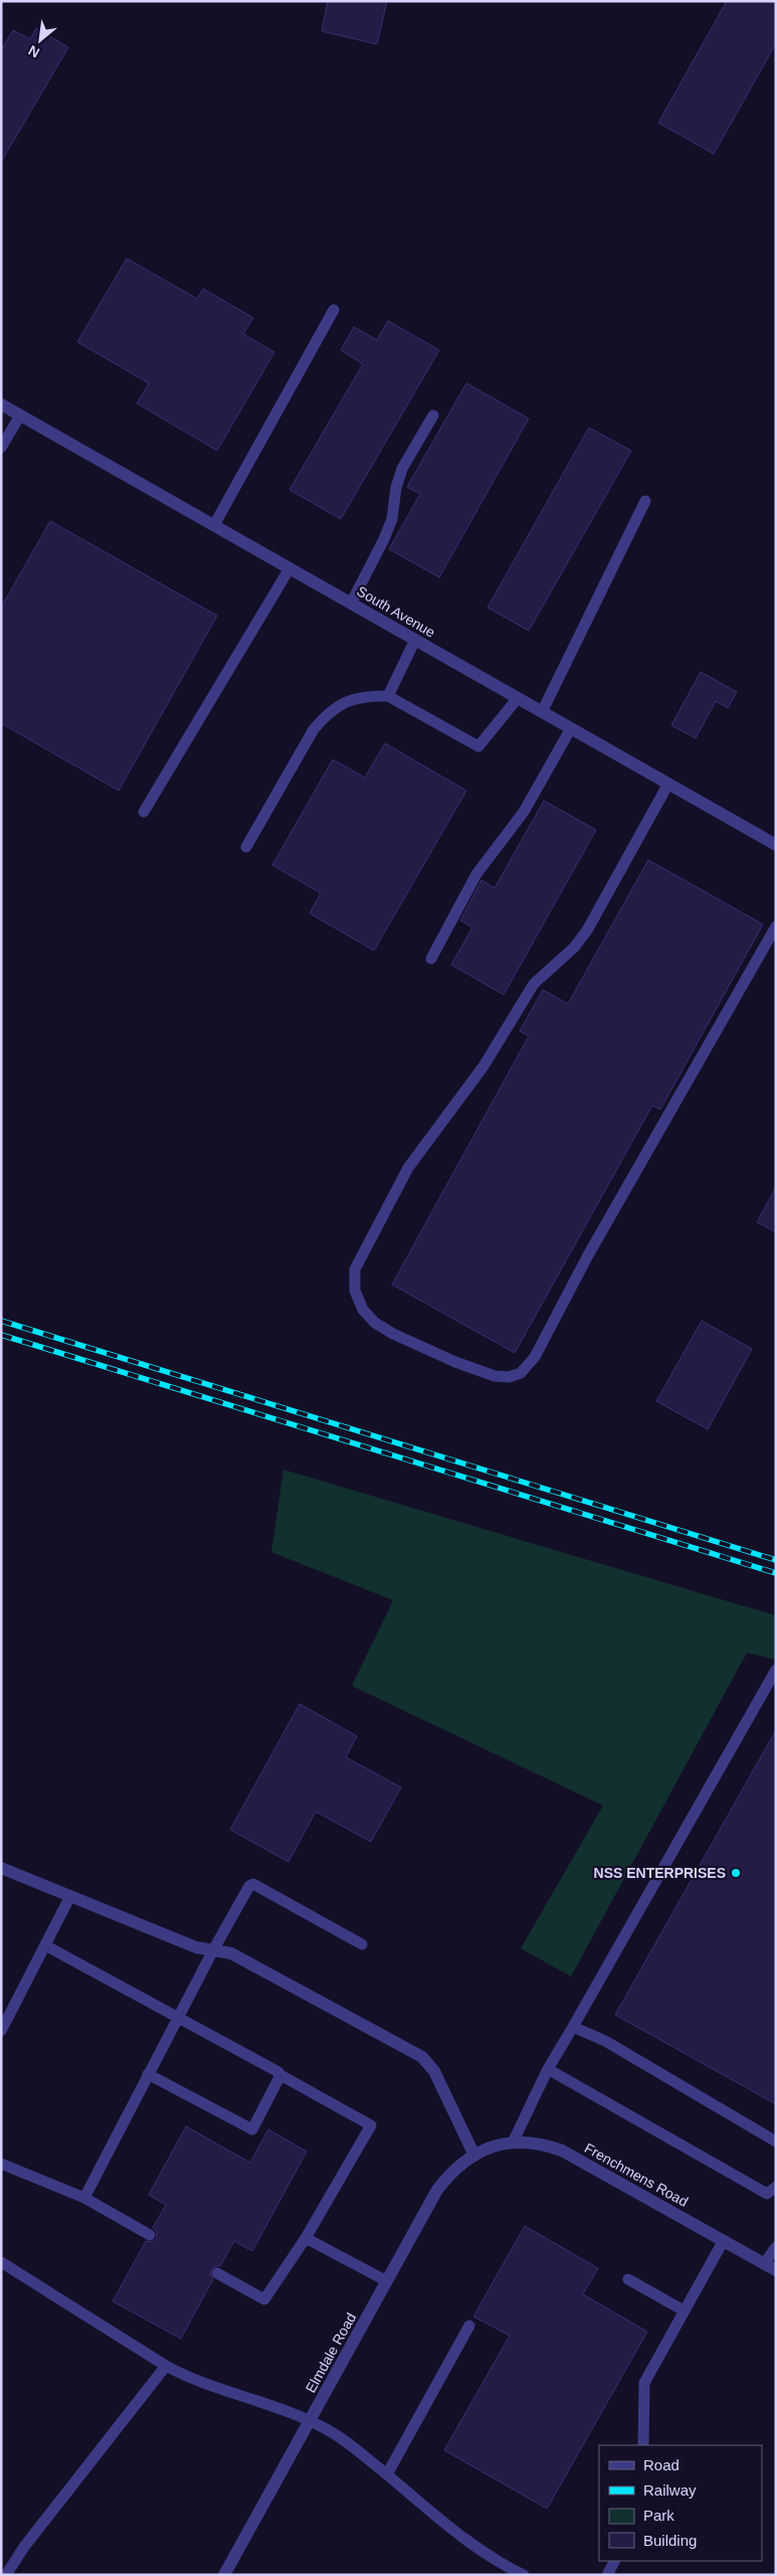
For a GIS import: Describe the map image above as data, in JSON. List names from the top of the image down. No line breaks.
{"streets":{"street":["South Avenue","Frenchmens Road","Elmdale Road"]},"crossings":[["Frenchmens Road","Elmdale Road"]],"places":["NSS ENTERPRISES"],"legend":["Road","Railway","Park","Building"],"north":"bottom left"}
